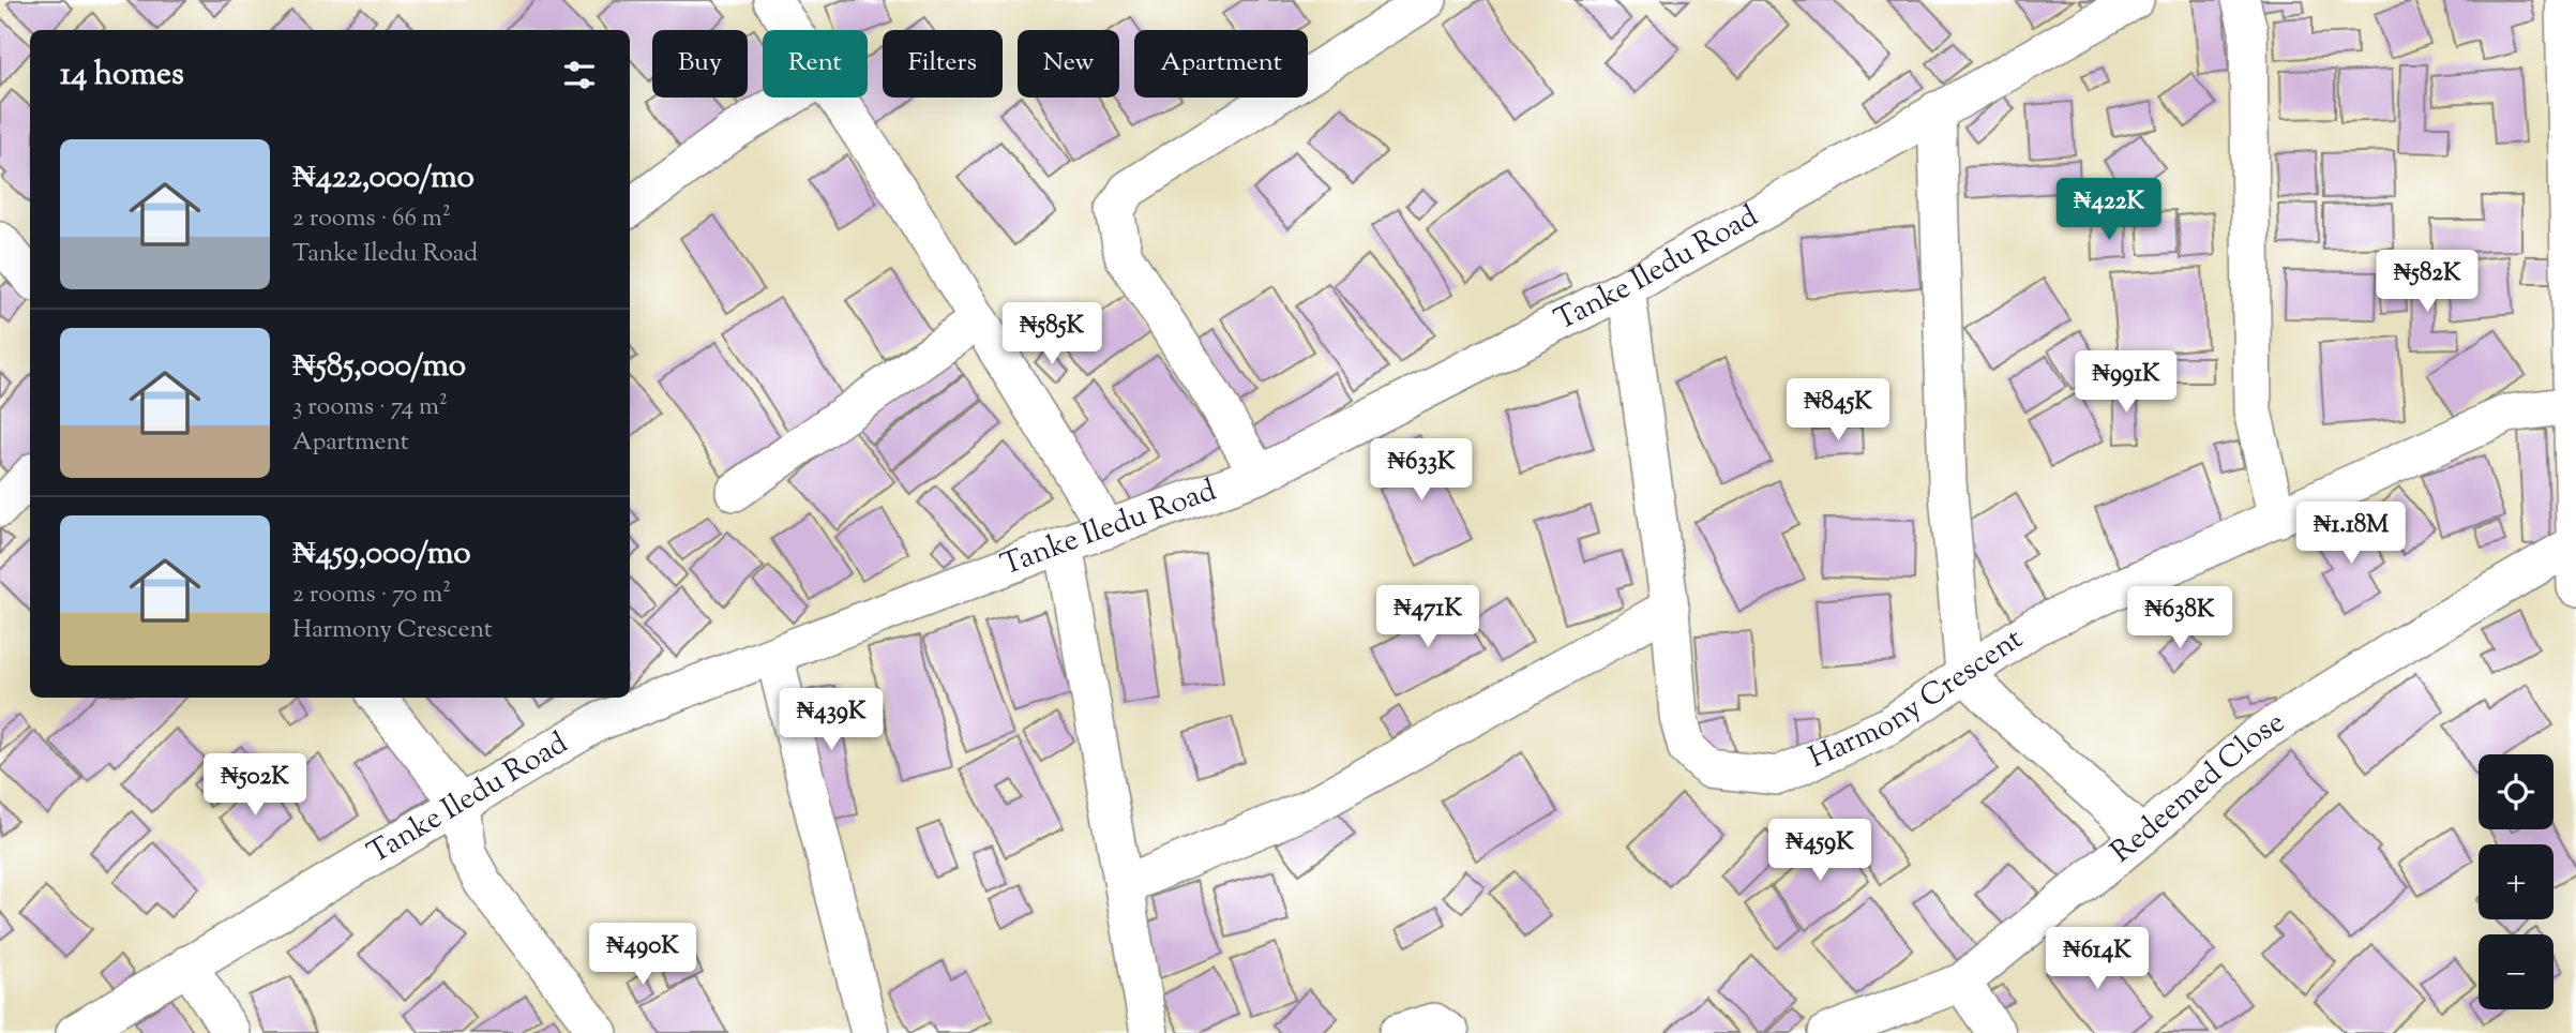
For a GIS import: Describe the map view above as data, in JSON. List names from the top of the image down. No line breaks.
{"streets":{"street":["Tanke Iledu Road","Harmony Crescent","Redeemed Close"]},"crossings":[["Tanke Iledu Road","Harmony Crescent"]],"page":{"chip":["Buy","Rent","Filters","New","Apartment"],"heading":"14 homes","list":[{"name":"₦422,000/mo","note":"2 rooms · 66 m² · Tanke Iledu Road"},{"name":"₦585,000/mo","note":"3 rooms · 74 m² · Apartment"},{"name":"₦459,000/mo","note":"2 rooms · 70 m² · Harmony Crescent"}],"price":["₦422K","₦582K","₦585K","₦991K","₦845K","₦633K","₦1.18M","₦471K","₦638K","₦439K","₦502K","₦459K","₦490K","₦614K"],"map_buttons":["+","−"]}}
